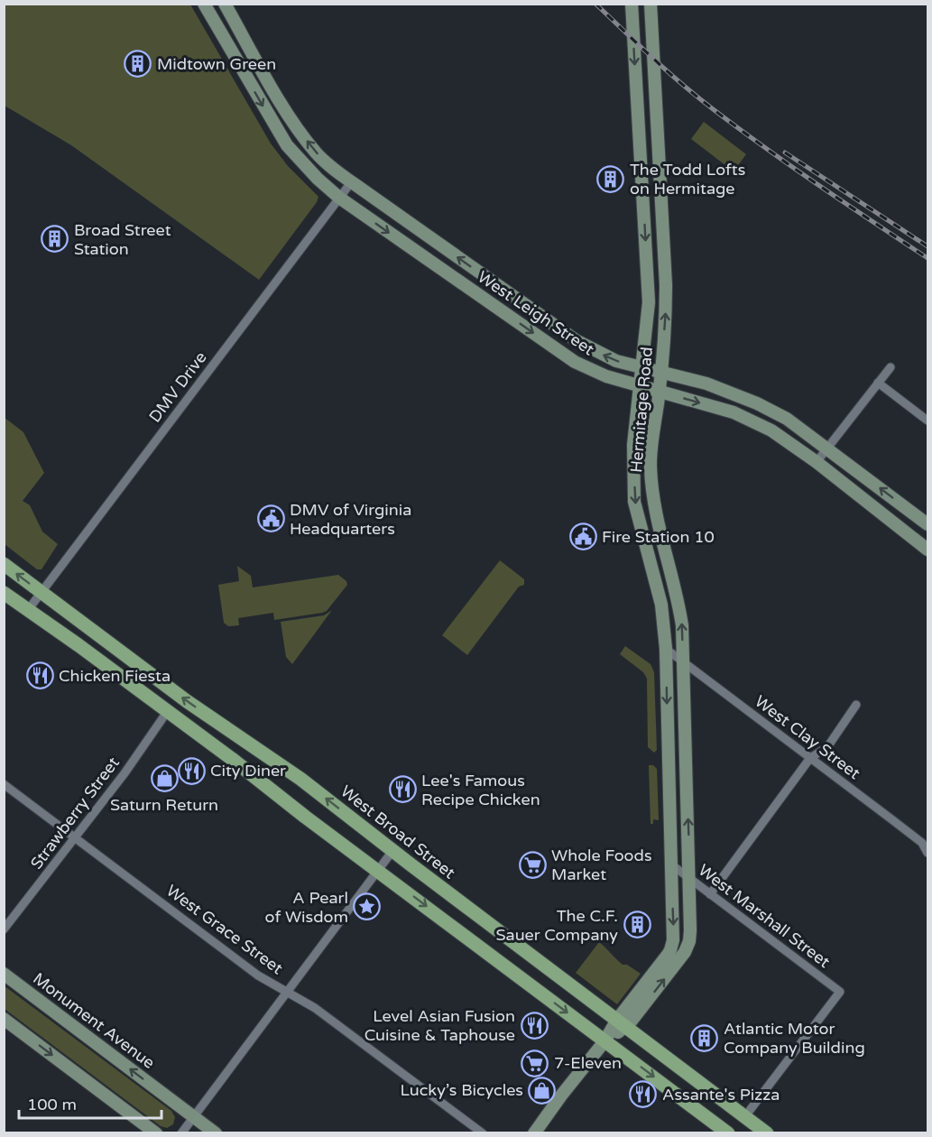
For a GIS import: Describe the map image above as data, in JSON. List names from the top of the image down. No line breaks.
{"streets":{"main road":["West Broad Street"],"street":["West Leigh Street","DMV Drive","Hermitage Road","West Clay Street","Strawberry Street","West Marshall Street","West Grace Street","Monument Avenue"]},"crossings":[["West Leigh Street","DMV Drive"],["West Leigh Street","Hermitage Road"],["DMV Drive","West Broad Street"],["Hermitage Road","West Clay Street"],["Hermitage Road","West Broad Street"],["Hermitage Road","West Marshall Street"],["Strawberry Street","West Grace Street"],["West Broad Street","West Marshall Street"]],"places":{"building":["Midtown Green","The Todd Lofts on Hermitage","Broad Street Station","The C.F. Sauer Company","Atlantic Motor Company Building"],"public building":["DMV of Virginia Headquarters","Fire Station 10"],"restaurant":["Chicken Fiesta","City Diner","Lee's Famous Recipe Chicken","Level Asian Fusion Cuisine & Taphouse","Assante's Pizza"],"shop":["Saturn Return","Lucky’s Bicycles"],"supermarket":["Whole Foods Market","7-Eleven"],"place":["A Pearl of Wisdom"]},"scale_bar":"100 m"}
